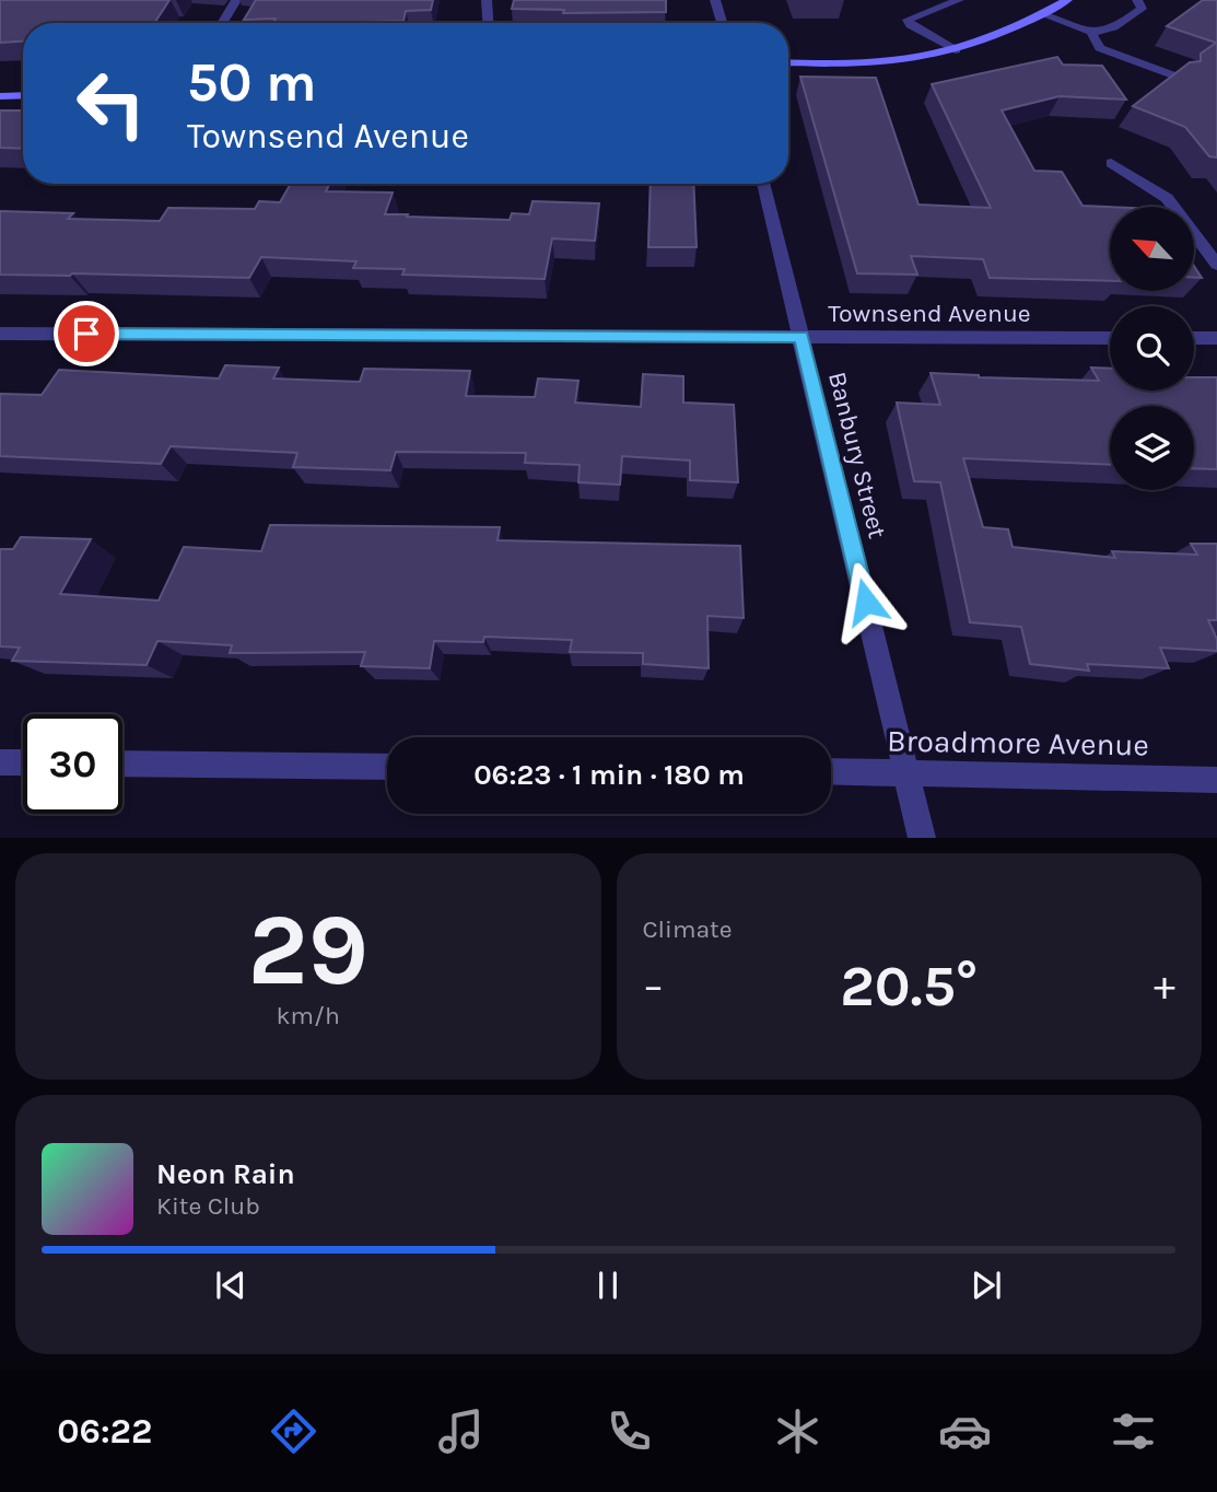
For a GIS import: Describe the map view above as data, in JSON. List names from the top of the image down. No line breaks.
{"streets":{"street":["Townsend Avenue","Banbury Street","Broadmore Avenue"]},"crossings":[["Townsend Avenue","Banbury Street"],["Banbury Street","Broadmore Avenue"]],"north":"top left","page":{"turn":["50 m","Townsend Avenue"],"limit":"30","trip":"06:23 · 1 min · 180 m","tile":[["29","km/h"],"Climate"],"heat":["−","20.5°","+"],"song":["Neon Rain","Kite Club"],"tabs":"06:22"}}
